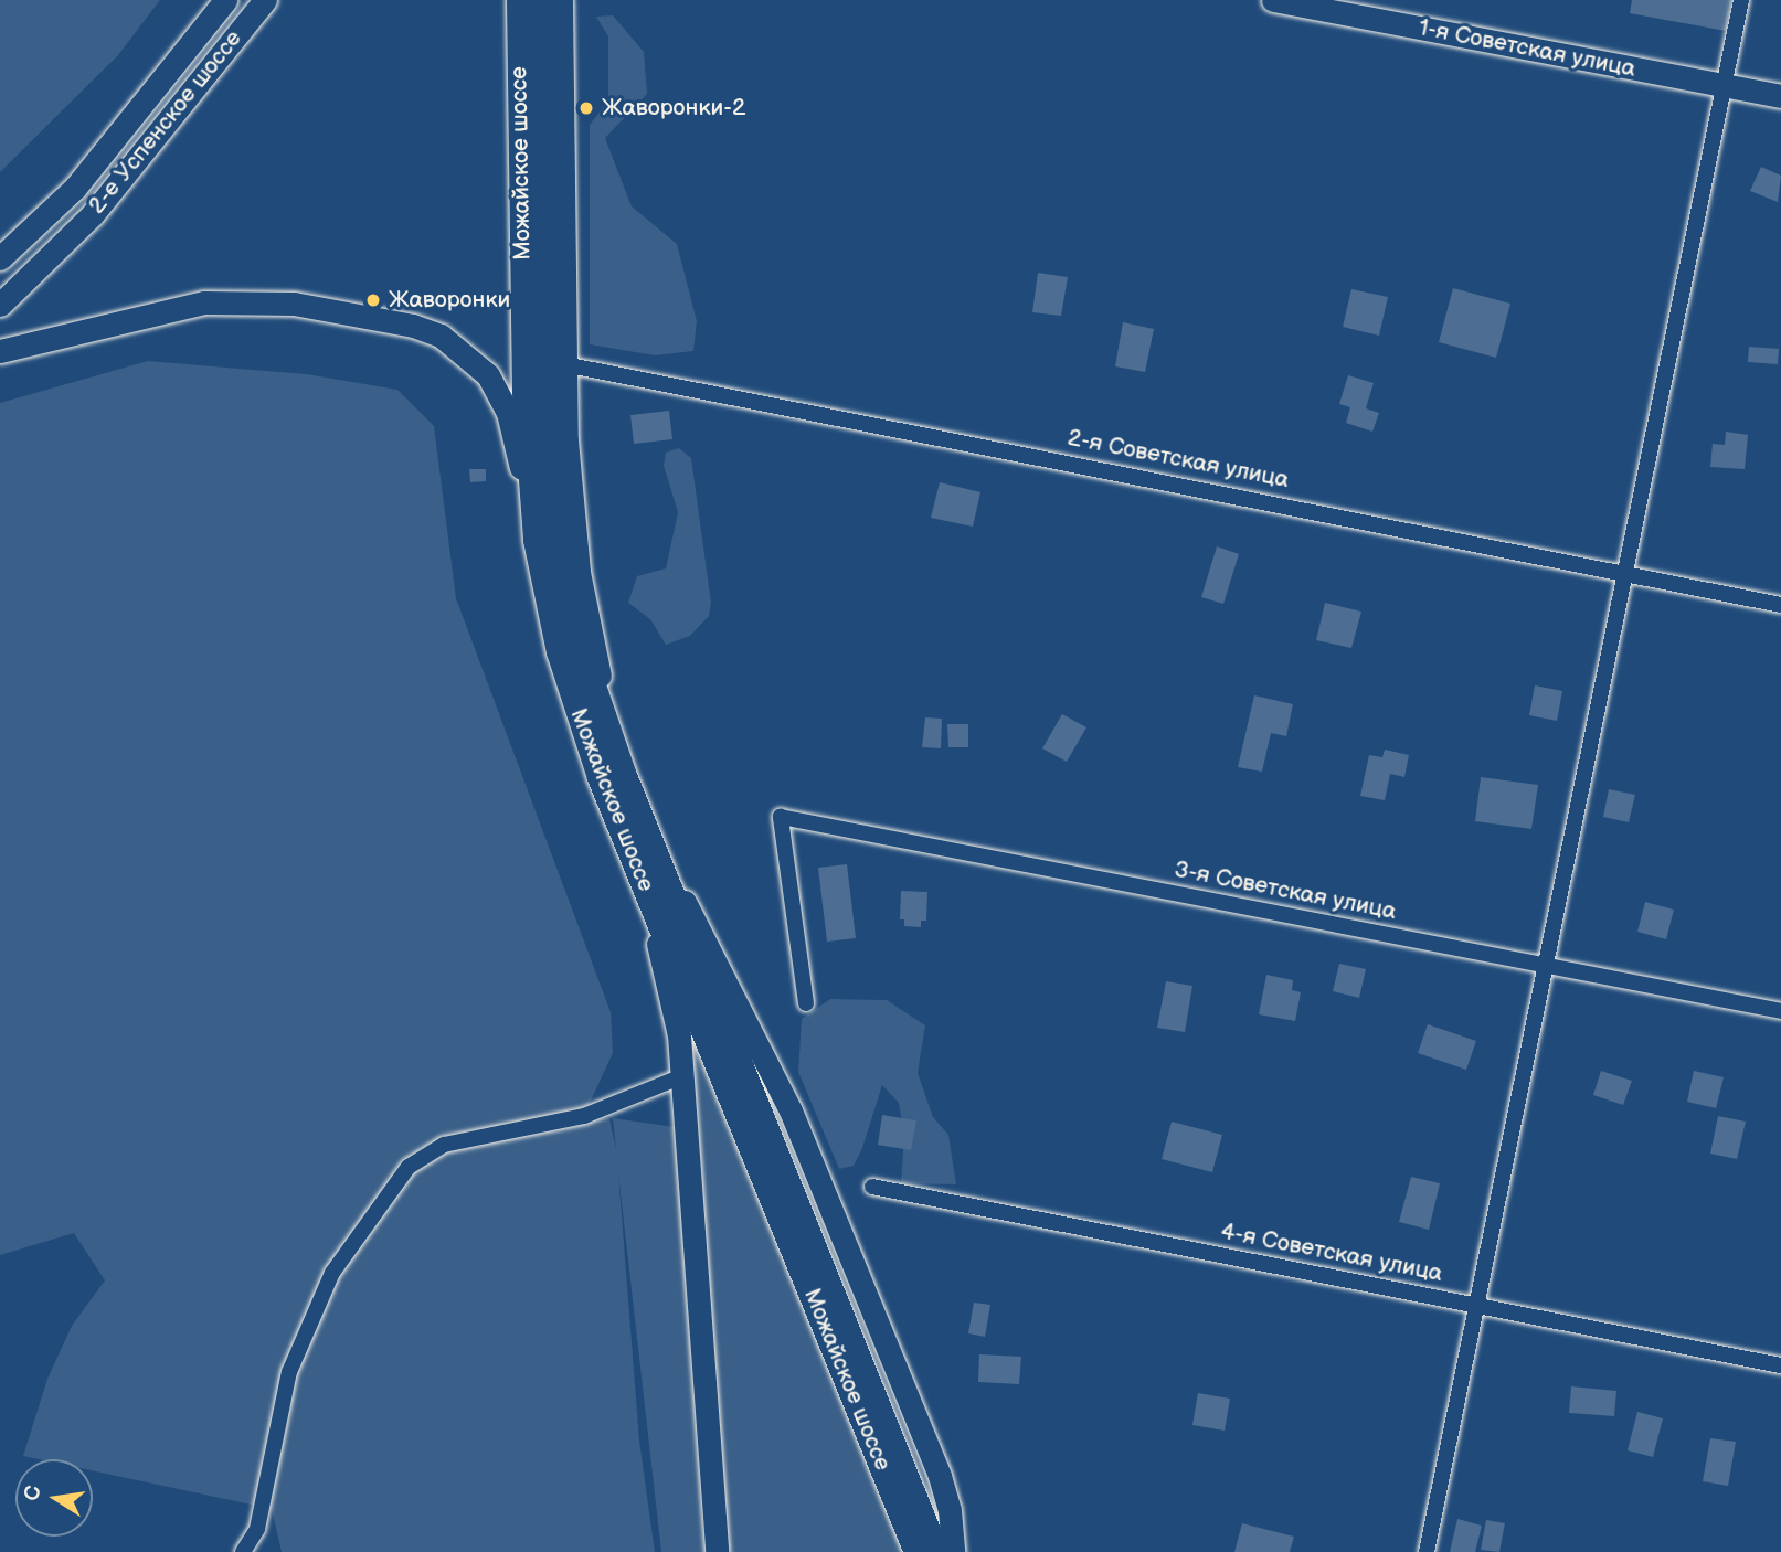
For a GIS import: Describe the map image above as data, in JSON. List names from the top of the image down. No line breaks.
{"streets":{"main road":["1-я Советская улица","2-е Успенское шоссе","Можайское шоссе"],"street":["2-я Советская улица","3-я Советская улица","4-я Советская улица"]},"places":["Жаворонки-2","Жаворонки"],"north":"left"}
